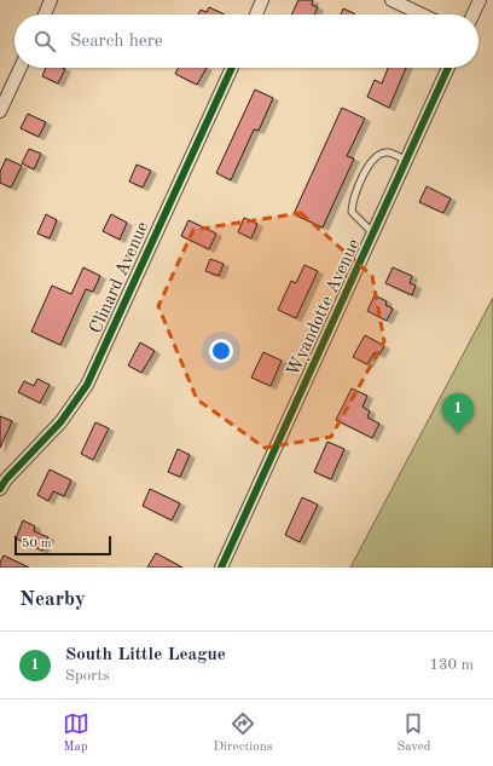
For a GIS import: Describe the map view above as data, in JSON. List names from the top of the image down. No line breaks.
{"streets":{"street":["Clinard Avenue","Wyandotte Avenue"]},"scale_bar":"50 m","page":{"search":"Search here","pins":"1","scale":"50 m","heading":"Nearby","list":[{"mark":"1","name":"South Little League","note":"Sports","value":"130 m"}],"nav":["Map","Directions","Saved"]}}
